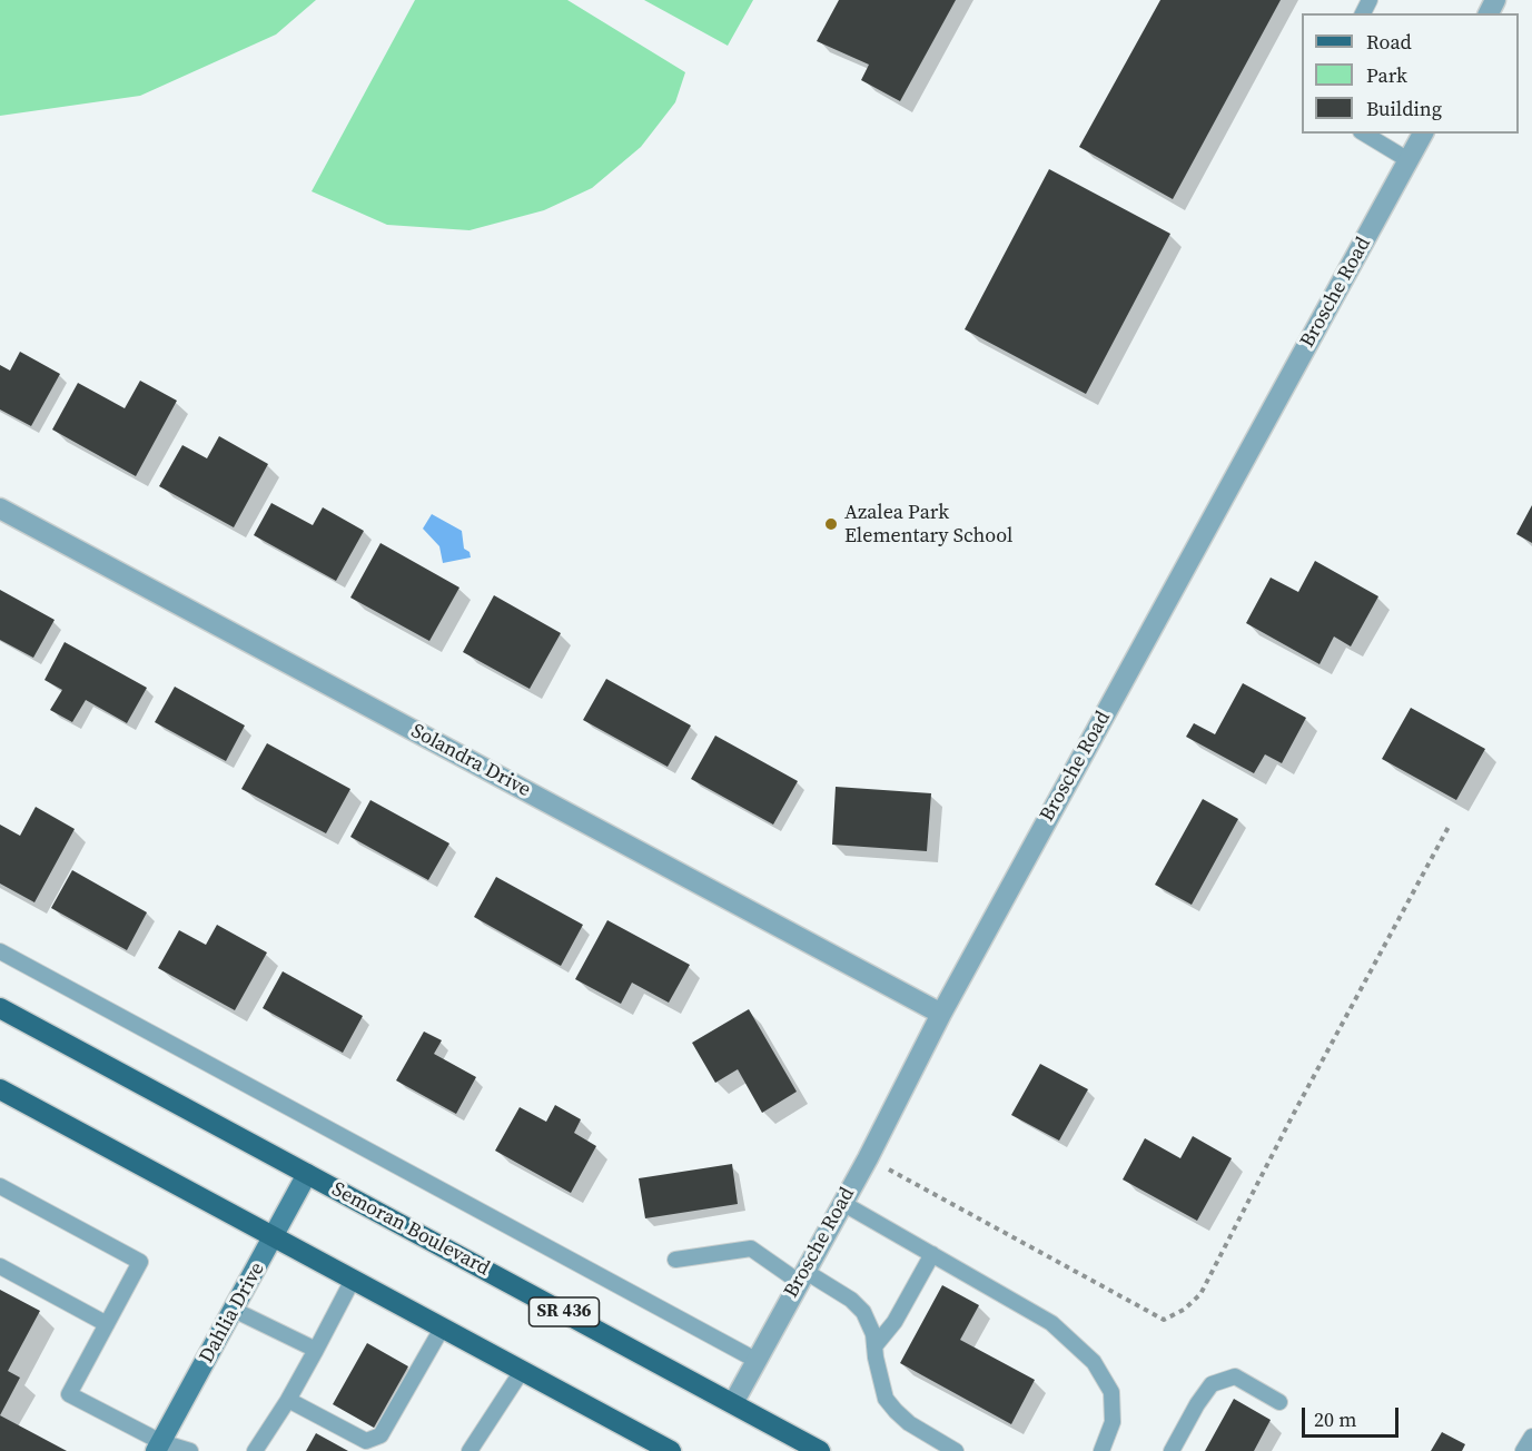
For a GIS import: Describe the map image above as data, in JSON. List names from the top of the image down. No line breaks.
{"streets":{"main road":["Semoran Boulevard","SR 436"],"street":["Brosche Road","Solandra Drive","Dahlia Drive"]},"crossings":[["Brosche Road","Solandra Drive"],["Brosche Road","Semoran Boulevard"],["Semoran Boulevard","Dahlia Drive"]],"places":["Azalea Park Elementary School"],"legend":["Road","Park","Building"],"scale_bar":"20 m"}
